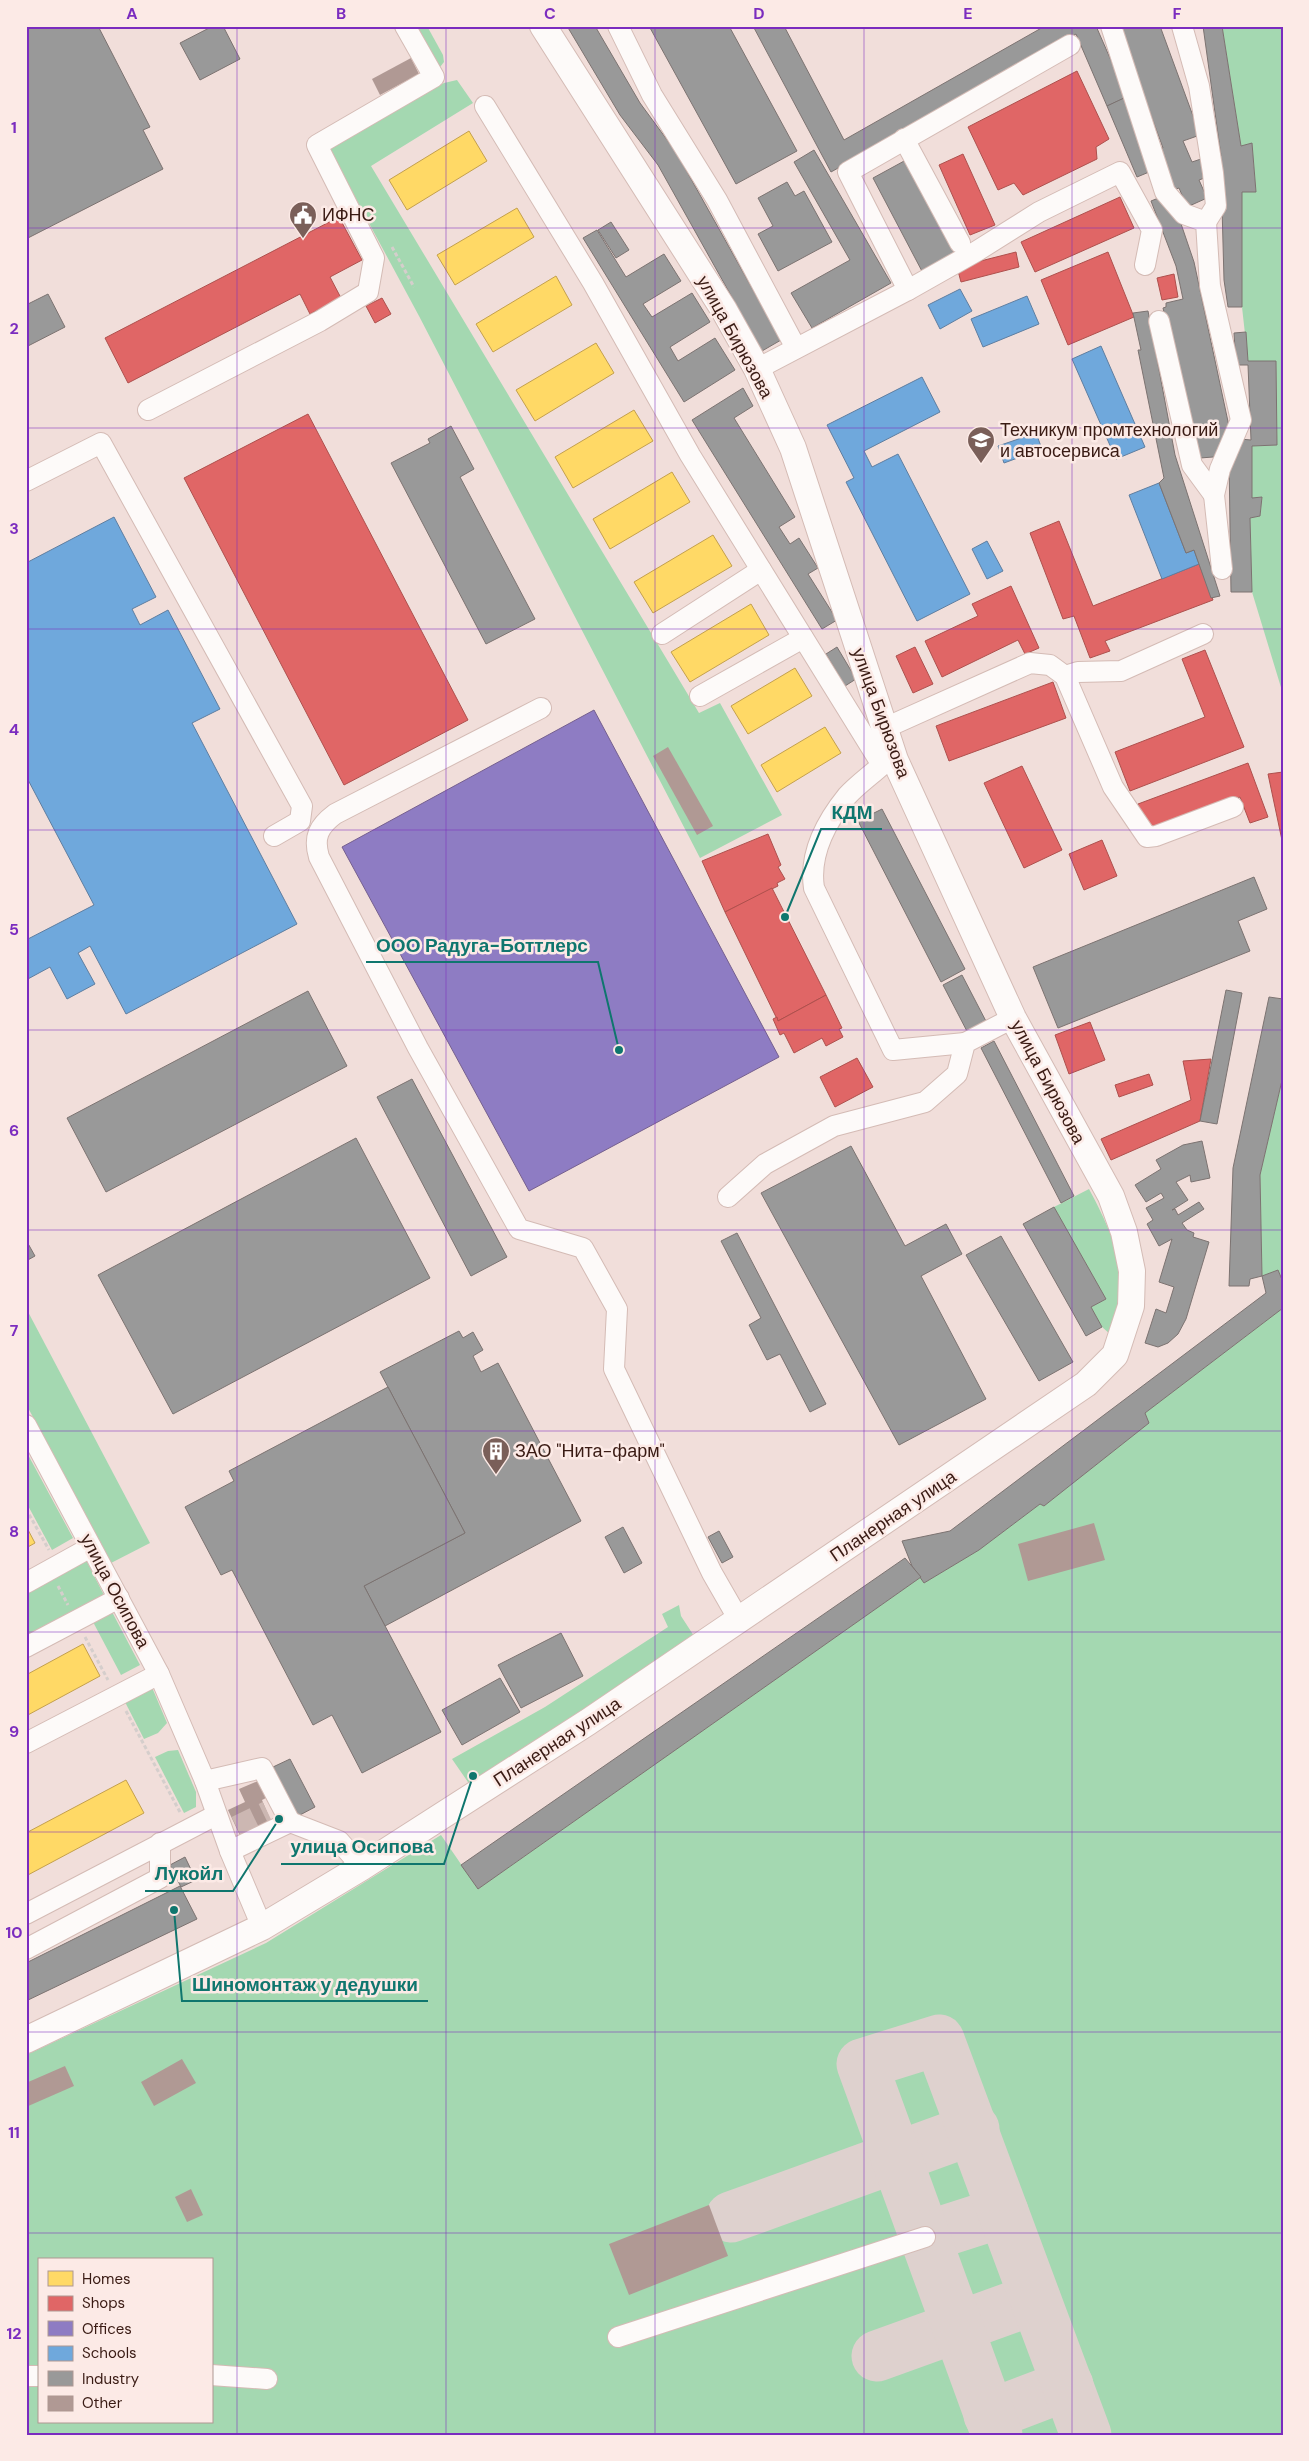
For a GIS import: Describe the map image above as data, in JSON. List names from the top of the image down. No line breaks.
{"streets":{"main road":["улица Бирюзова","Планерная улица"],"street":["улица Осипова"]},"crossings":[["улица Бирюзова","Планерная улица"],["Планерная улица","улица Осипова"]],"places":{"public building":["ИФНС"],"school or university":["Техникум промтехнологий и автосервиса"],"other":["КДМ","ООО Радуга-Боттлерс","улица Осипова","Лукойл","Шиномонтаж у дедушки"],"building":["ЗАО \"Нита-фарм\""]},"legend":["Homes","Shops","Offices","Schools","Industry","Other"],"grid":{"columns":["A","B","C","D","E","F"],"rows":["1","2","3","4","5","6","7","8","9","10","11","12"]}}
